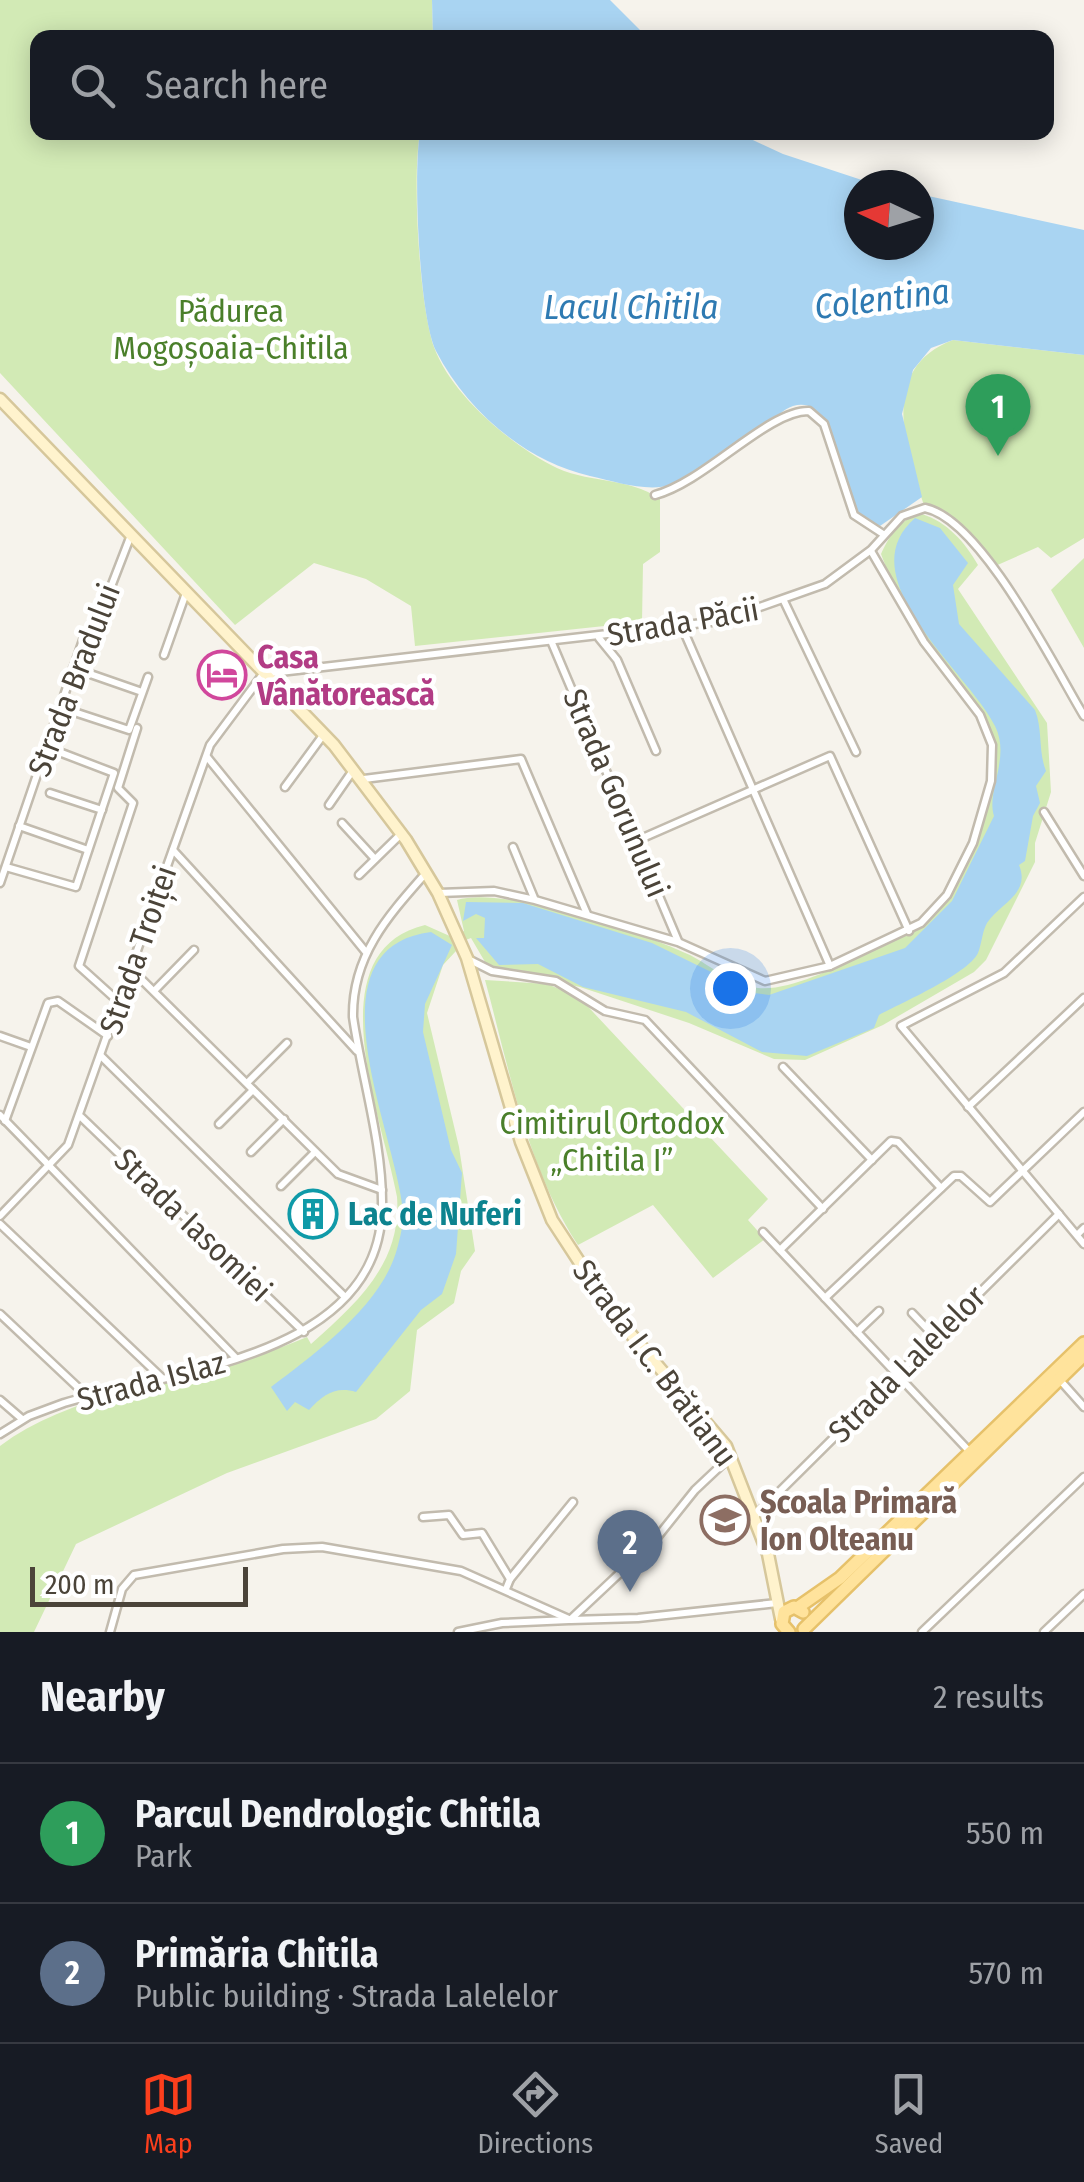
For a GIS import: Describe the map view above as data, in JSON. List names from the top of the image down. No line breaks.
{"streets":{"main road":["Strada I.C. Brătianu"],"street":["Strada Păcii","Strada Bradului","Strada Gorunului","Strada Troiței","Strada Iasomiei","Strada Lalelelor","Strada Islaz"]},"crossings":[["Strada Păcii","Strada Gorunului"],["Strada Păcii","Strada Troiței"],["Strada Păcii","Strada I.C. Brătianu"],["Strada Bradului","Strada I.C. Brătianu"],["Strada Troiței","Strada Iasomiei"],["Strada Troiței","Strada I.C. Brătianu"],["Strada Iasomiei","Strada Islaz"],["Strada I.C. Brătianu","Strada Lalelelor"]],"water":["Colentina","Lacul Chitila"],"parks":["Pădurea Mogoșoaia-Chitila","Cimitirul Ortodox „Chitila I”"],"places":{"hotel":["Casa Vânătorească"],"building":["Lac de Nuferi"],"school or university":["Școala Primară Ion Olteanu"]},"scale_bar":"200 m","north":"left","page":{"search":"Search here","pins":["1","2"],"scale":"200 m","heading":["Nearby","2 results"],"list":[{"mark":"1","name":"Parcul Dendrologic Chitila","note":"Park","value":"550 m"},{"mark":"2","name":"Primăria Chitila","note":"Public building · Strada Lalelelor","value":"570 m"}],"nav":["Map","Directions","Saved"]}}
